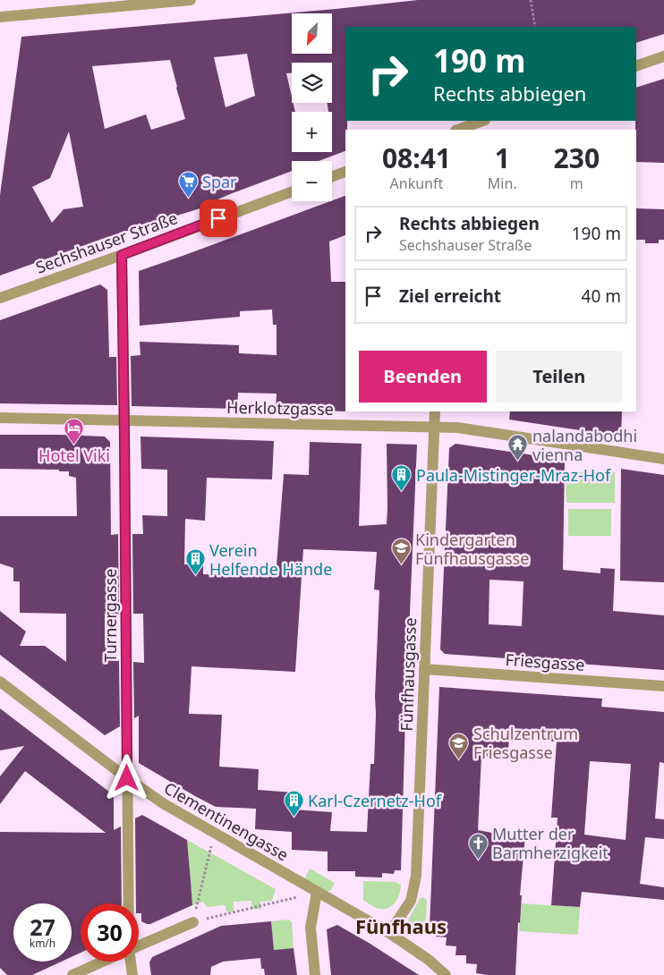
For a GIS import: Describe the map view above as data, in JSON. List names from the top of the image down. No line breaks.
{"streets":{"street":["Sechshauser Straße","Herklotzgasse","Turnergasse","Friesgasse","Fünfhausgasse","Clementinengasse"]},"crossings":[["Sechshauser Straße","Turnergasse"],["Herklotzgasse","Turnergasse"],["Herklotzgasse","Fünfhausgasse"],["Turnergasse","Clementinengasse"],["Friesgasse","Fünfhausgasse"],["Fünfhausgasse","Clementinengasse"]],"districts":["Fünfhaus"],"places":{"supermarket":["Spar"],"hotel":["Hotel Viki"],"temple":["nalandabodhi vienna"],"building":["Paula-Mistinger-Mraz-Hof","Verein Helfende Hände","Karl-Czernetz-Hof"],"school or university":["Kindergarten Fünfhausgasse","Schulzentrum Friesgasse"],"church":["Mutter der Barmherzigkeit"]},"north":"bottom left","page":{"map_buttons":["+","−"],"turn":["190 m","Rechts abbiegen"],"eta":["08:41","Ankunft","1","Min.","230","m"],"list":[{"name":"Rechts abbiegen","note":"Sechshauser Straße","value":"190 m"},{"name":"Ziel erreicht","value":"40 m"}],"buttons":["Beenden","Teilen"],"speed":"27 km/h","limit":"30"}}
